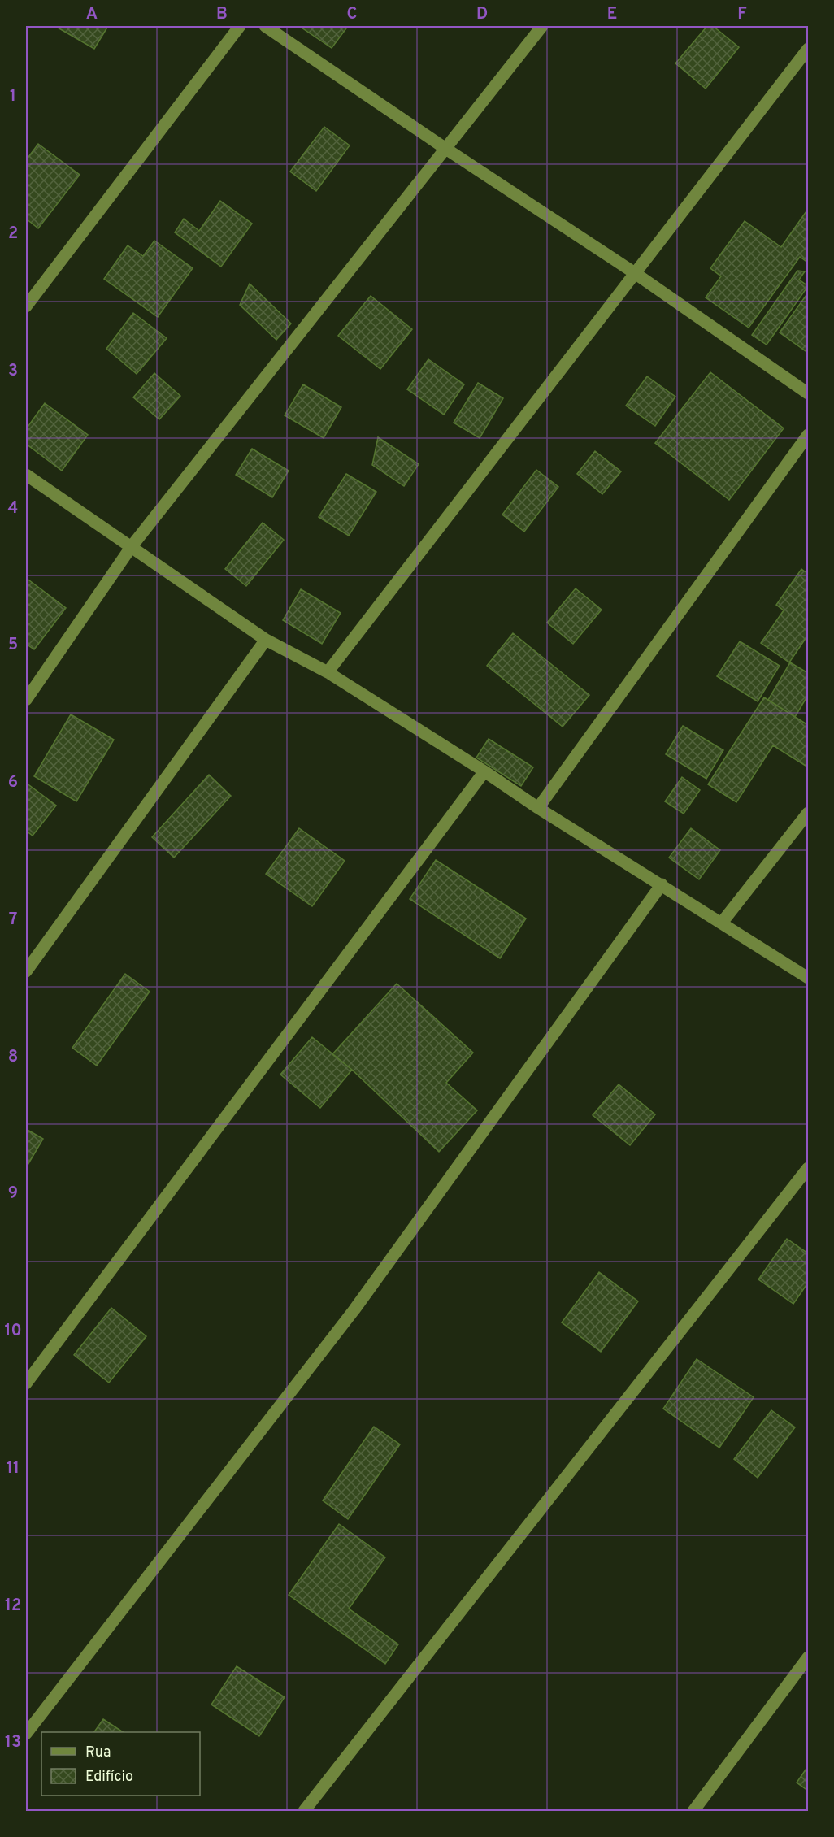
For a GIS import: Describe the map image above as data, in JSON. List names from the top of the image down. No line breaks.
{"legend":["Rua","Edifício"],"grid":{"columns":["A","B","C","D","E","F"],"rows":["1","2","3","4","5","6","7","8","9","10","11","12","13"]}}
